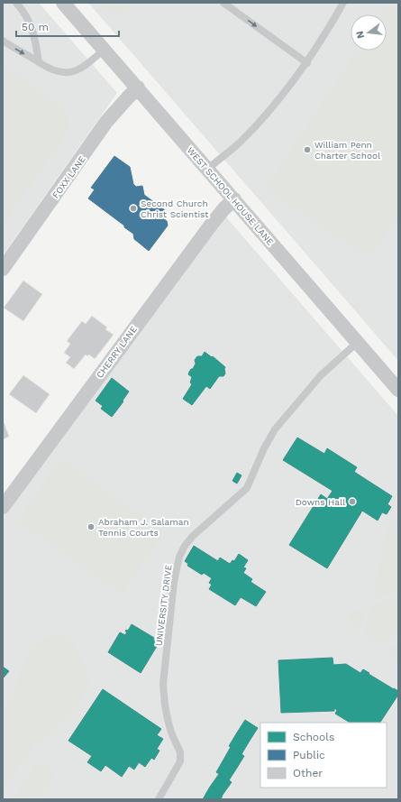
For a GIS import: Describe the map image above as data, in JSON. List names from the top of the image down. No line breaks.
{"streets":{"street":["FOXX LANE","WEST SCHOOL HOUSE LANE","CHERRY LANE"],"lane":["UNIVERSITY DRIVE"]},"crossings":[["FOXX LANE","WEST SCHOOL HOUSE LANE"],["WEST SCHOOL HOUSE LANE","CHERRY LANE"],["WEST SCHOOL HOUSE LANE","UNIVERSITY DRIVE"]],"places":["William Penn Charter School","Second Church Christ Scientist","Downs Hall","Abraham J. Salaman Tennis Courts"],"legend":["Schools","Public","Other"],"scale_bar":"50 m","north":"left"}
